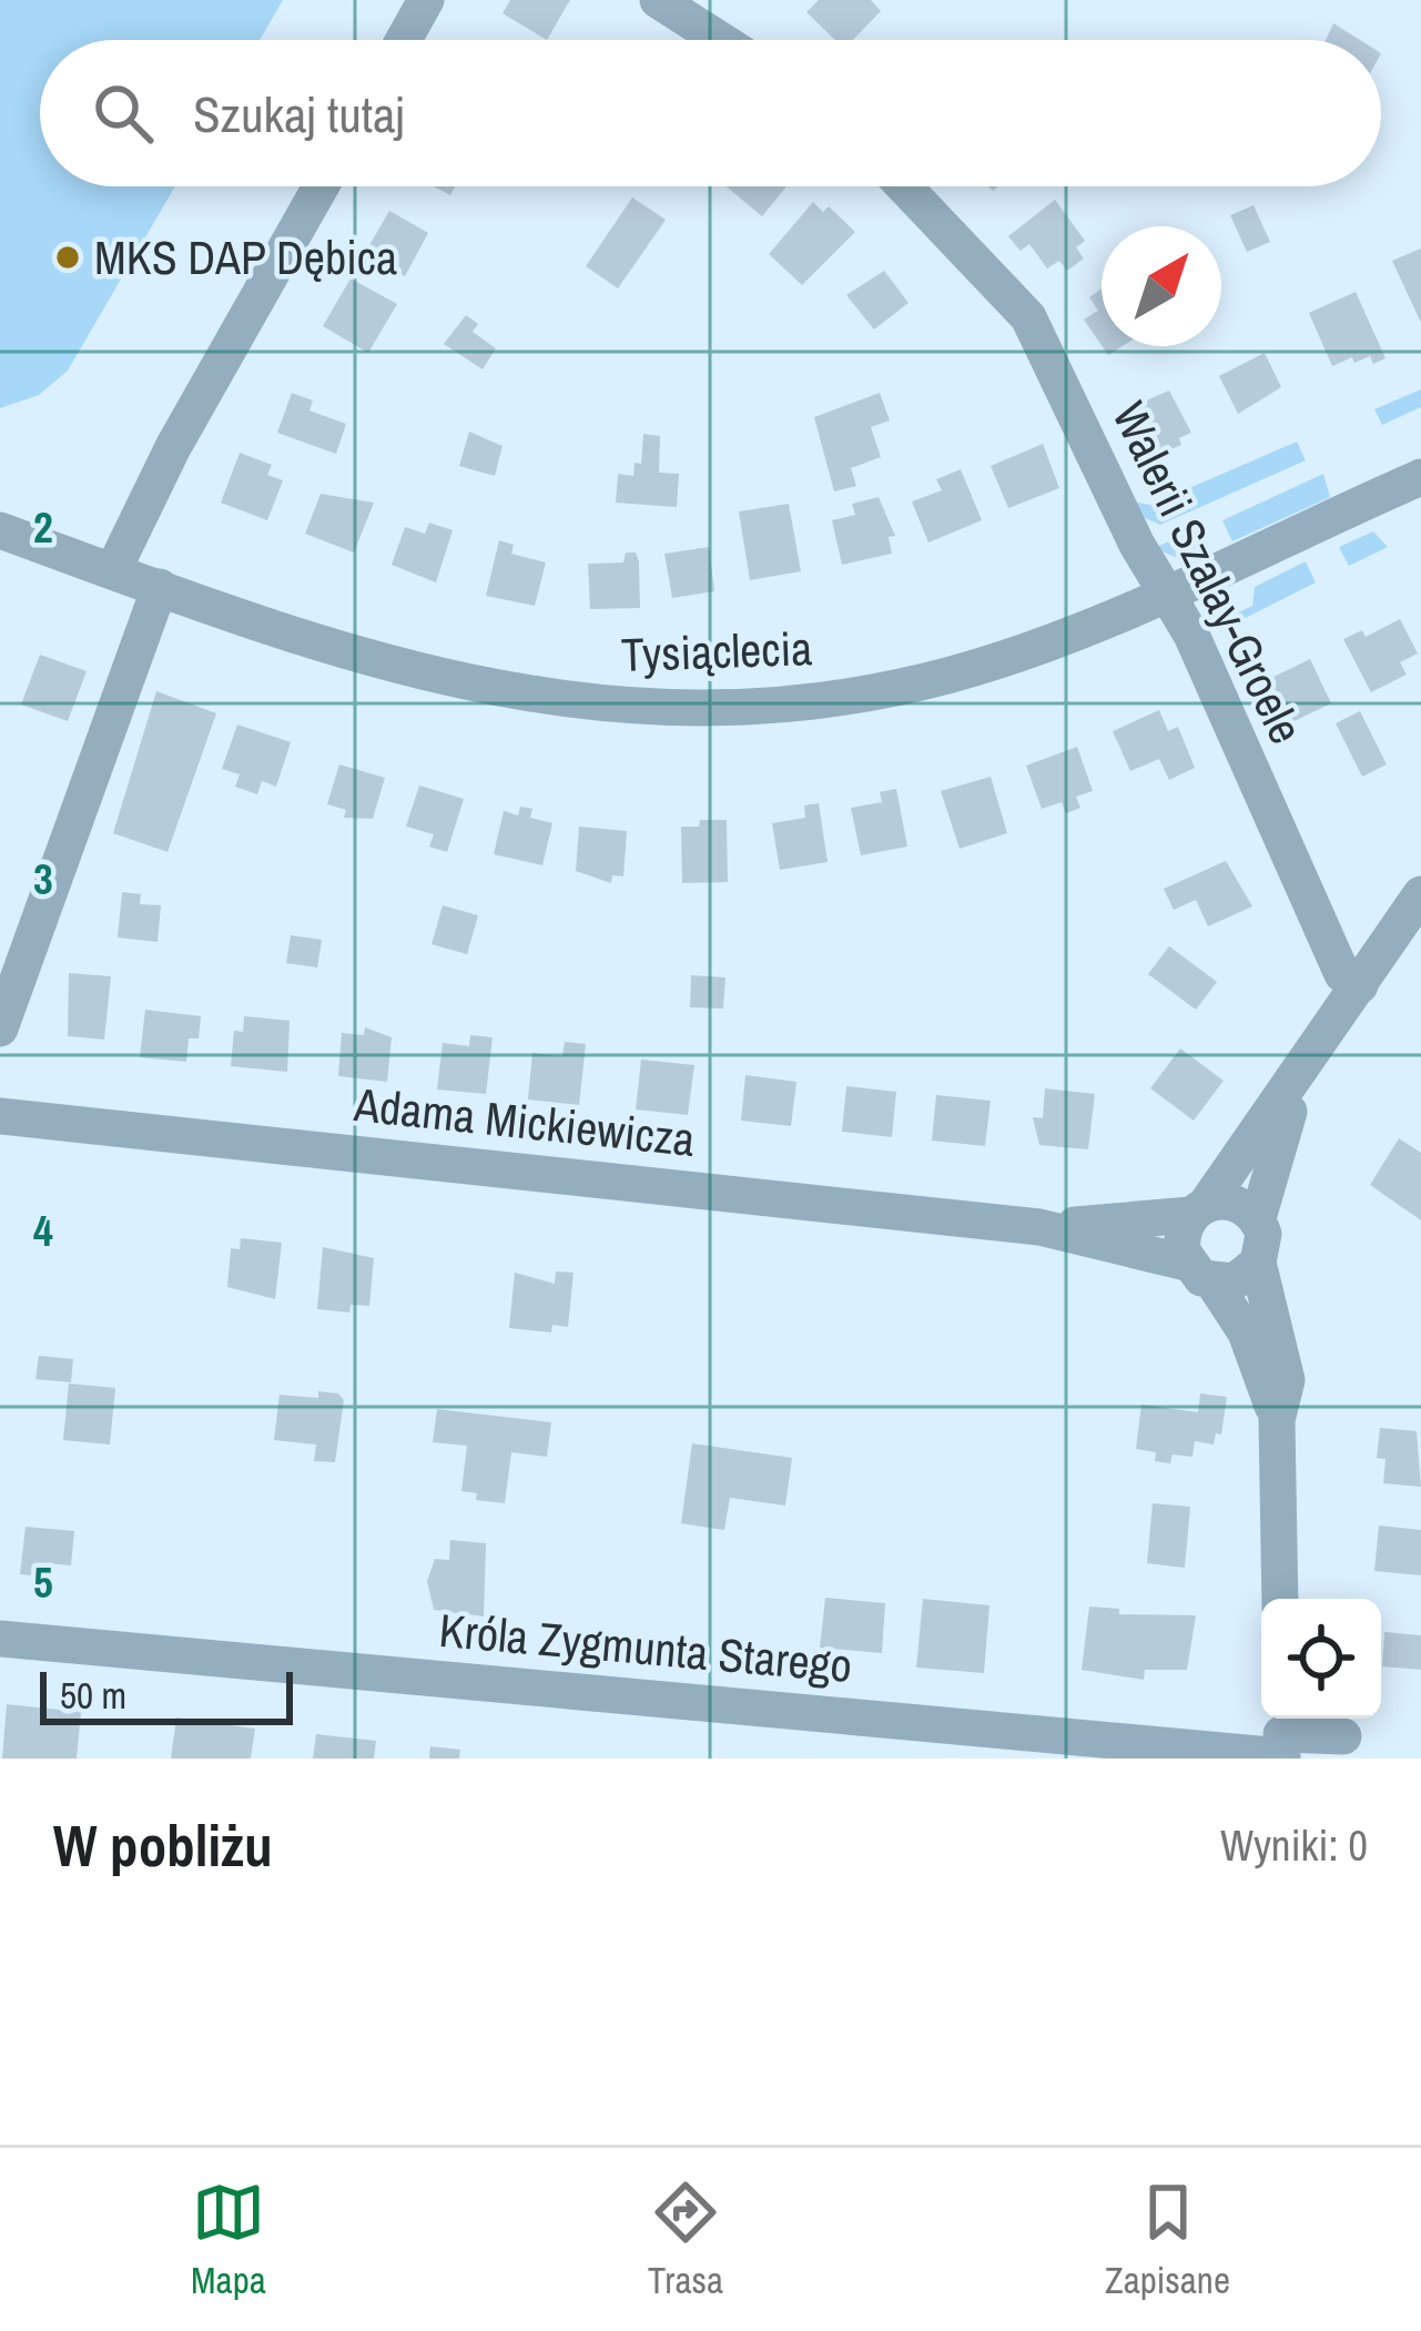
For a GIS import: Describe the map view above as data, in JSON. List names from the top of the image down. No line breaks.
{"streets":{"street":["Walerii Szalay-Groele","Tysiąclecia","Adama Mickiewicza","Króla Zygmunta Starego"]},"crossings":[["Walerii Szalay-Groele","Tysiąclecia"]],"places":["MKS DAP Dębica"],"scale_bar":"50 m","north":"top right","page":{"search":"Szukaj tutaj","scale":"50 m","heading":["W pobliżu","Wyniki: 0"],"nav":["Mapa","Trasa","Zapisane"]},"grid":{"rows":["2","3","4","5"]}}
